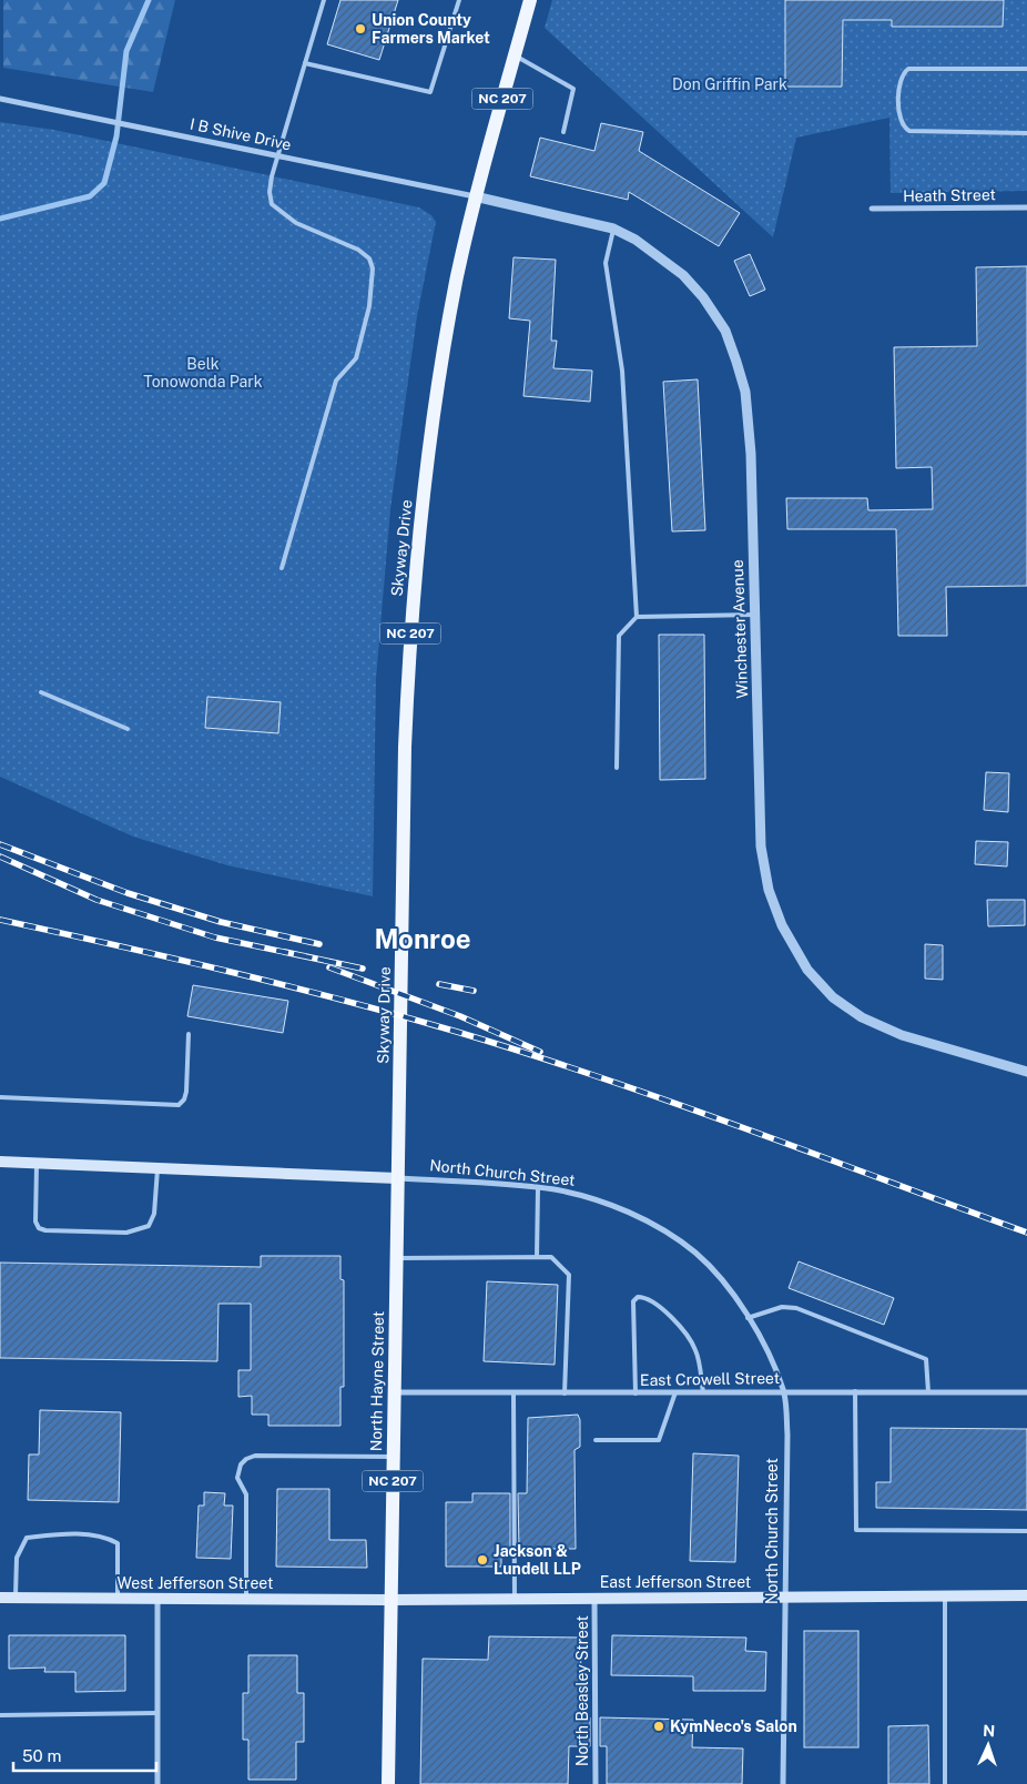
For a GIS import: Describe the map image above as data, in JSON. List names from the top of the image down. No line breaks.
{"streets":{"main road":["NC 207","Skyway Drive","North Church Street","North Hayne Street","East Jefferson Street","West Jefferson Street"],"street":["I B Shive Drive","Heath Street","Winchester Avenue","East Crowell Street","North Beasley Street"]},"crossings":[["I B Shive Drive","Skyway Drive"],["I B Shive Drive","Winchester Avenue"],["Skyway Drive","Winchester Avenue"],["Skyway Drive","North Church Street"],["Skyway Drive","North Hayne Street"],["North Church Street","East Crowell Street"],["North Church Street","North Hayne Street"],["North Church Street","East Jefferson Street"],["East Crowell Street","North Hayne Street"],["North Hayne Street","East Jefferson Street"],["North Hayne Street","West Jefferson Street"],["East Jefferson Street","West Jefferson Street"],["East Jefferson Street","North Beasley Street"]],"districts":["Monroe"],"parks":["Don Griffin Park","Belk Tonowonda Park"],"places":["Union County Farmers Market","Jackson & Lundell LLP","KymNeco's Salon"],"scale_bar":"50 m","north":"top"}
